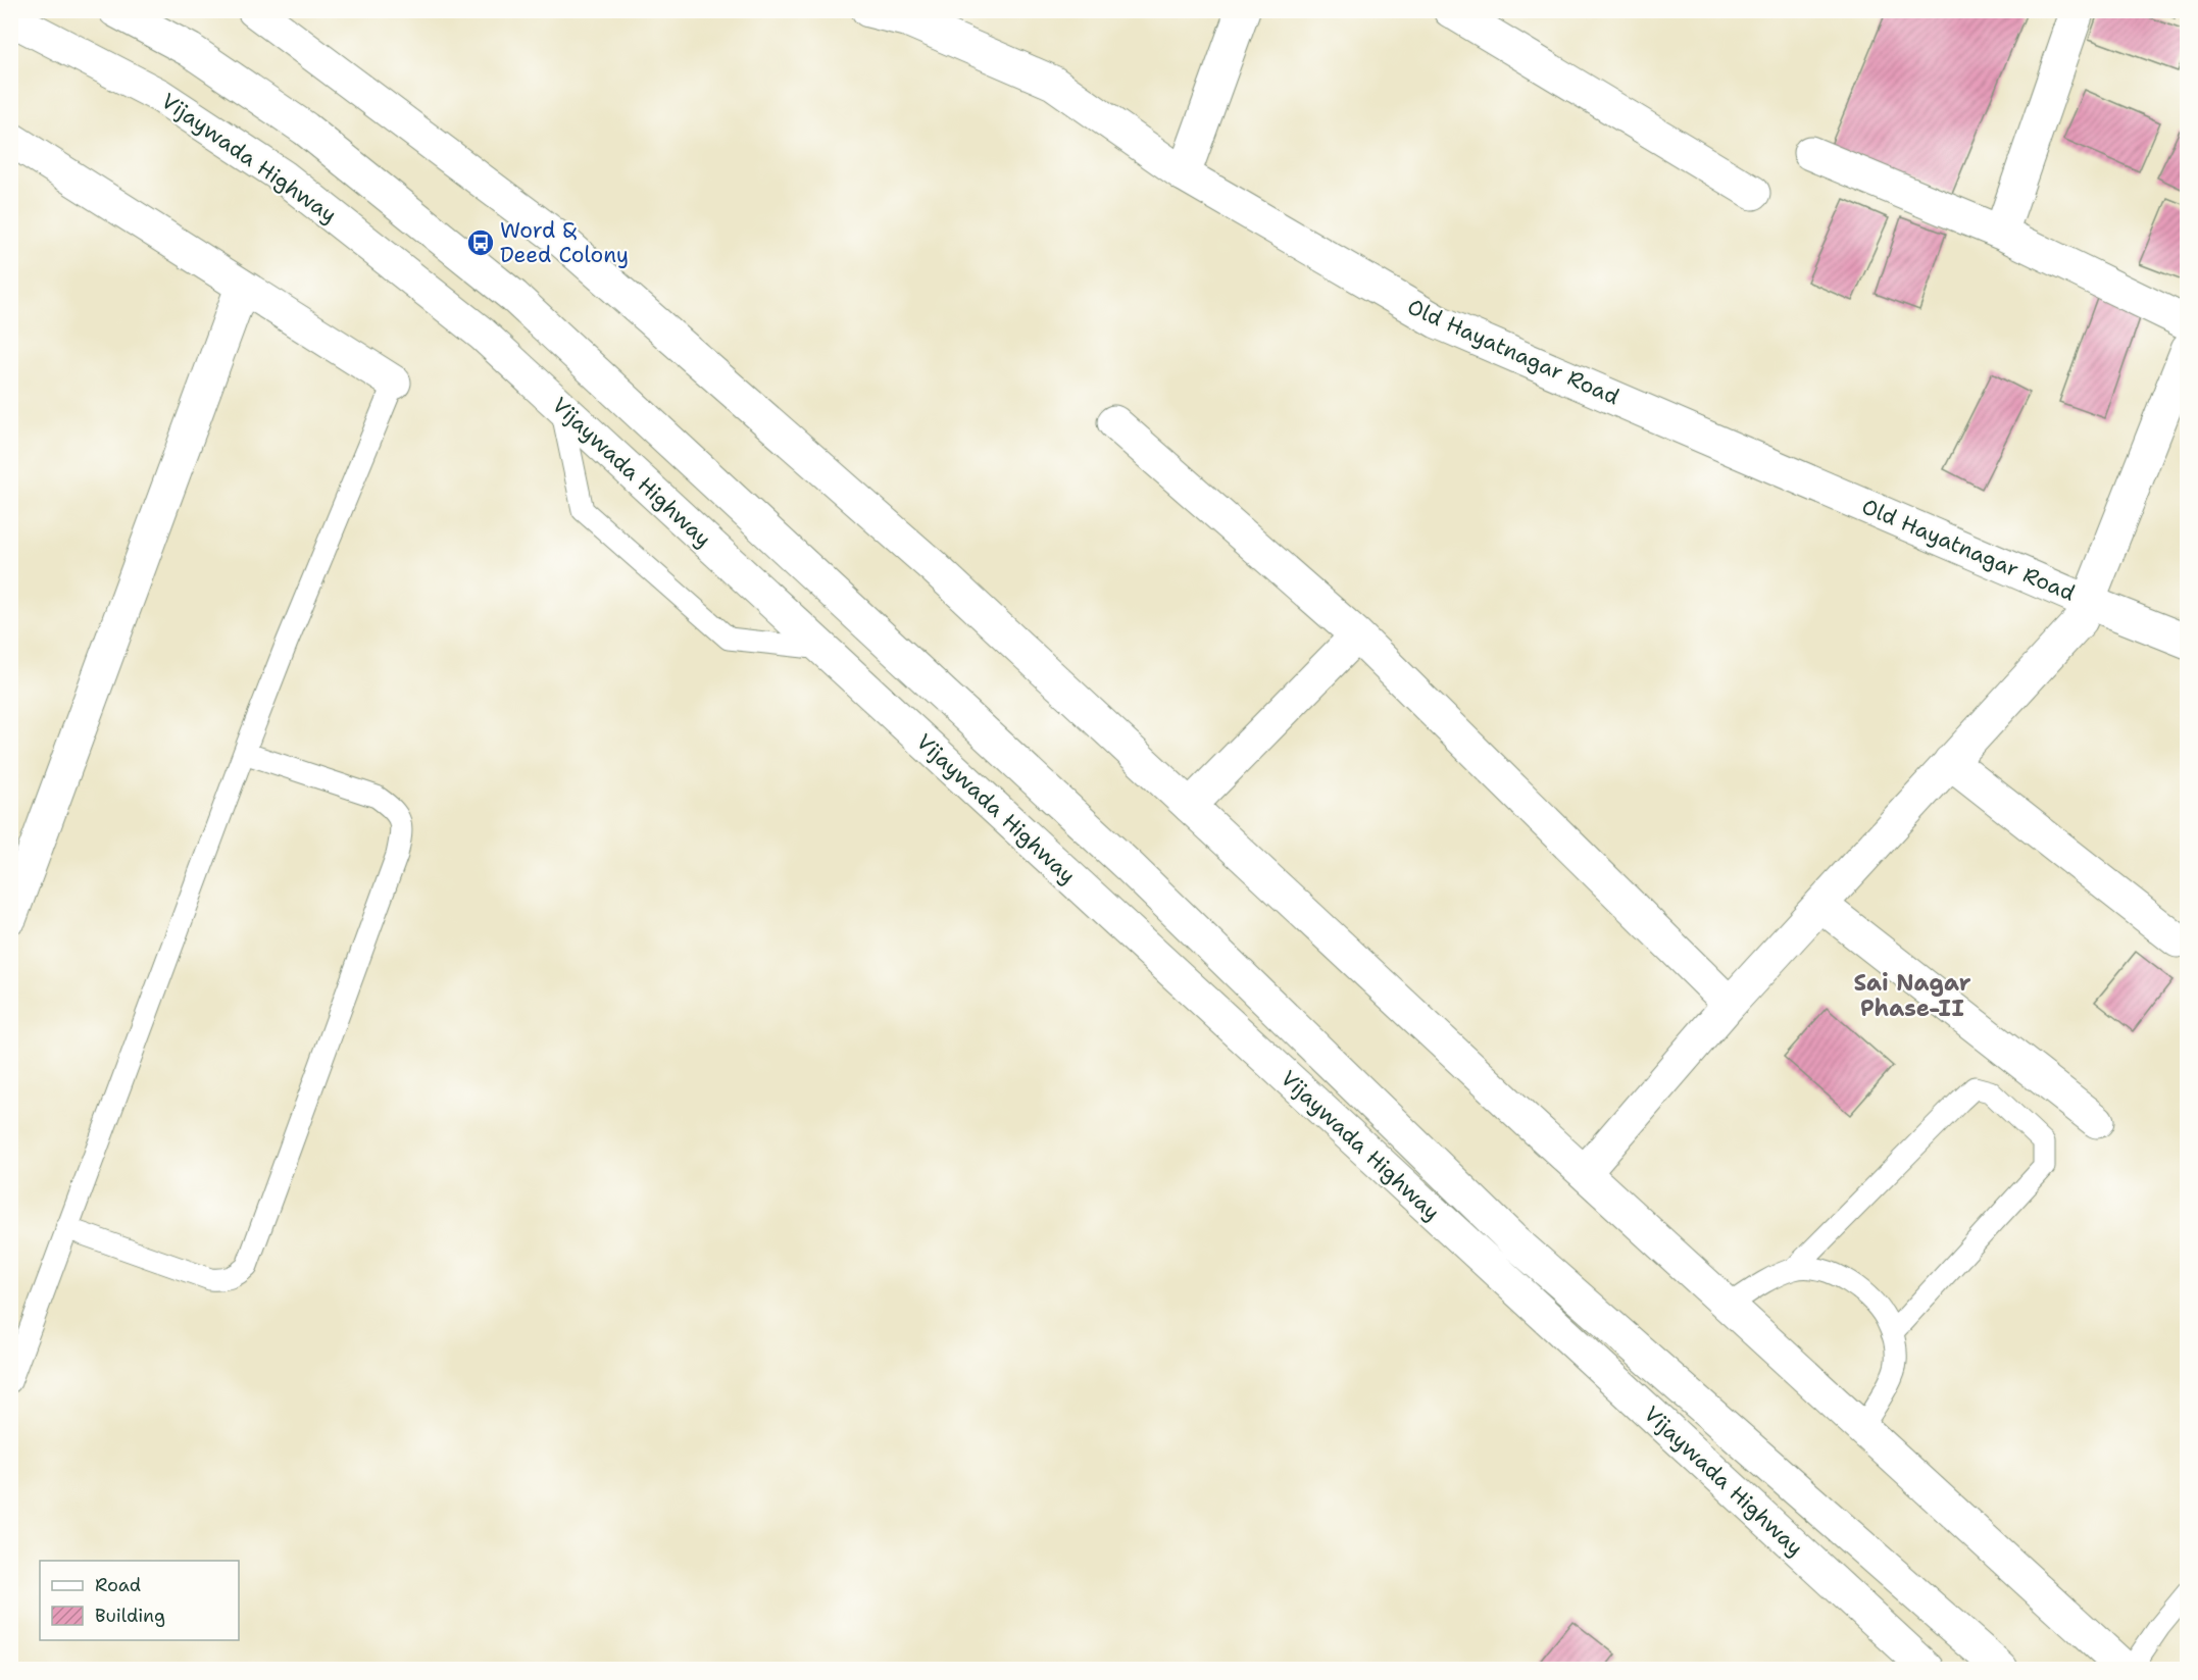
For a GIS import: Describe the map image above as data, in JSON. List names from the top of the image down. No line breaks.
{"streets":{"main road":["Vijaywada Highway","Old Hayatnagar Road"]},"districts":["Sai Nagar Phase-II"],"places":{"bus stop":["Word & Deed Colony"]},"legend":["Road","Building"]}
